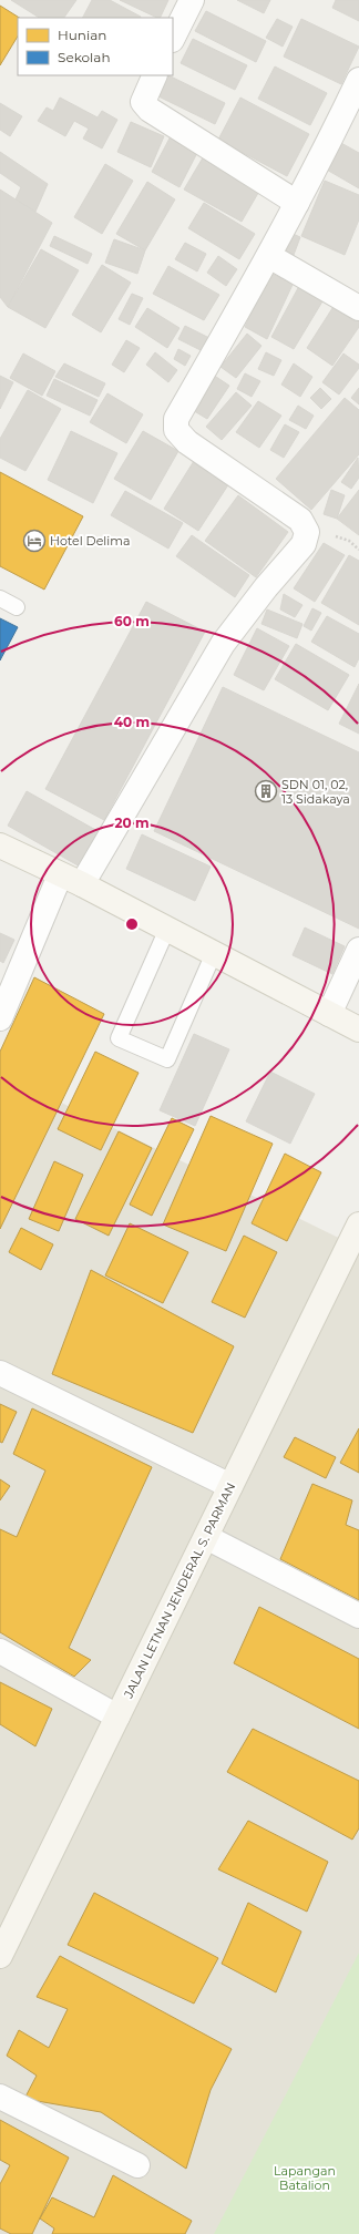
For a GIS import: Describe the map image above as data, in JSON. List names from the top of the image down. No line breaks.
{"streets":{"main road":["JALAN LETNAN JENDERAL S. PARMAN"]},"parks":["Lapangan Batalion"],"places":{"hotel":["Hotel Delima"],"building":["SDN 01, 02, 13 Sidakaya"]},"legend":["Hunian","Sekolah"],"rings":["60 m","40 m","20 m"]}
